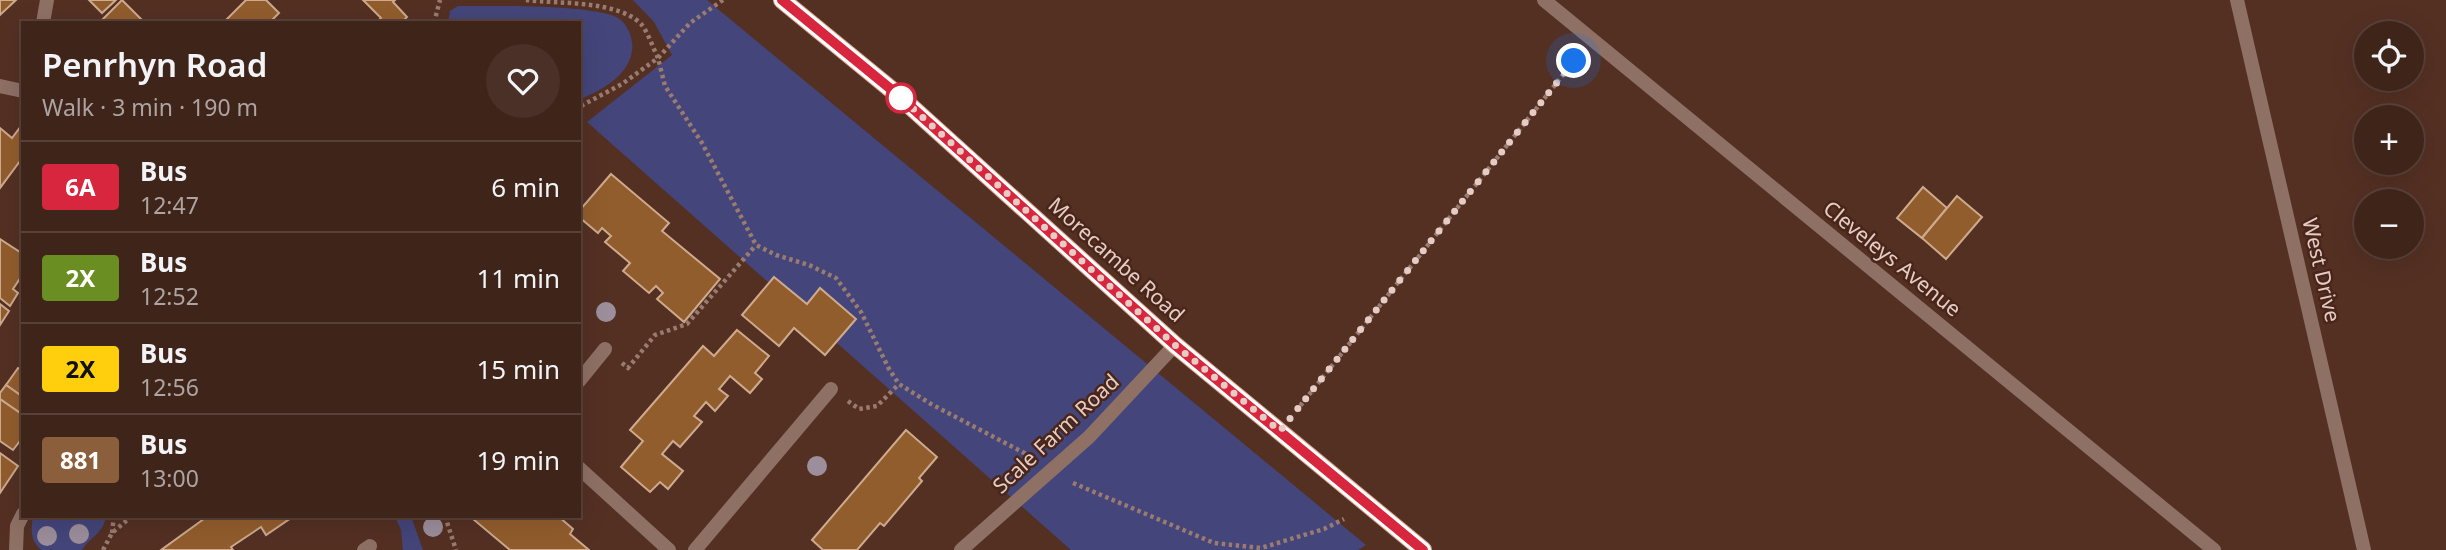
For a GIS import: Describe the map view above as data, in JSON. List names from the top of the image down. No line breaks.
{"streets":{"main road":["Morecambe Road"],"street":["Cleveleys Avenue","West Drive","Scale Farm Road"]},"crossings":[["Morecambe Road","Scale Farm Road"]],"lines":["bus line 6A"],"page":{"map_buttons":["+","−"],"heading":["Penrhyn Road","Walk · 3 min · 190 m"],"list":[{"mark":"6A","name":"Bus","note":"12:47","value":"6 min"},{"mark":"2X","name":"Bus","note":"12:52","value":"11 min"},{"mark":"2X","name":"Bus","note":"12:56","value":"15 min"},{"mark":"881","name":"Bus","note":"13:00","value":"19 min"}]}}
